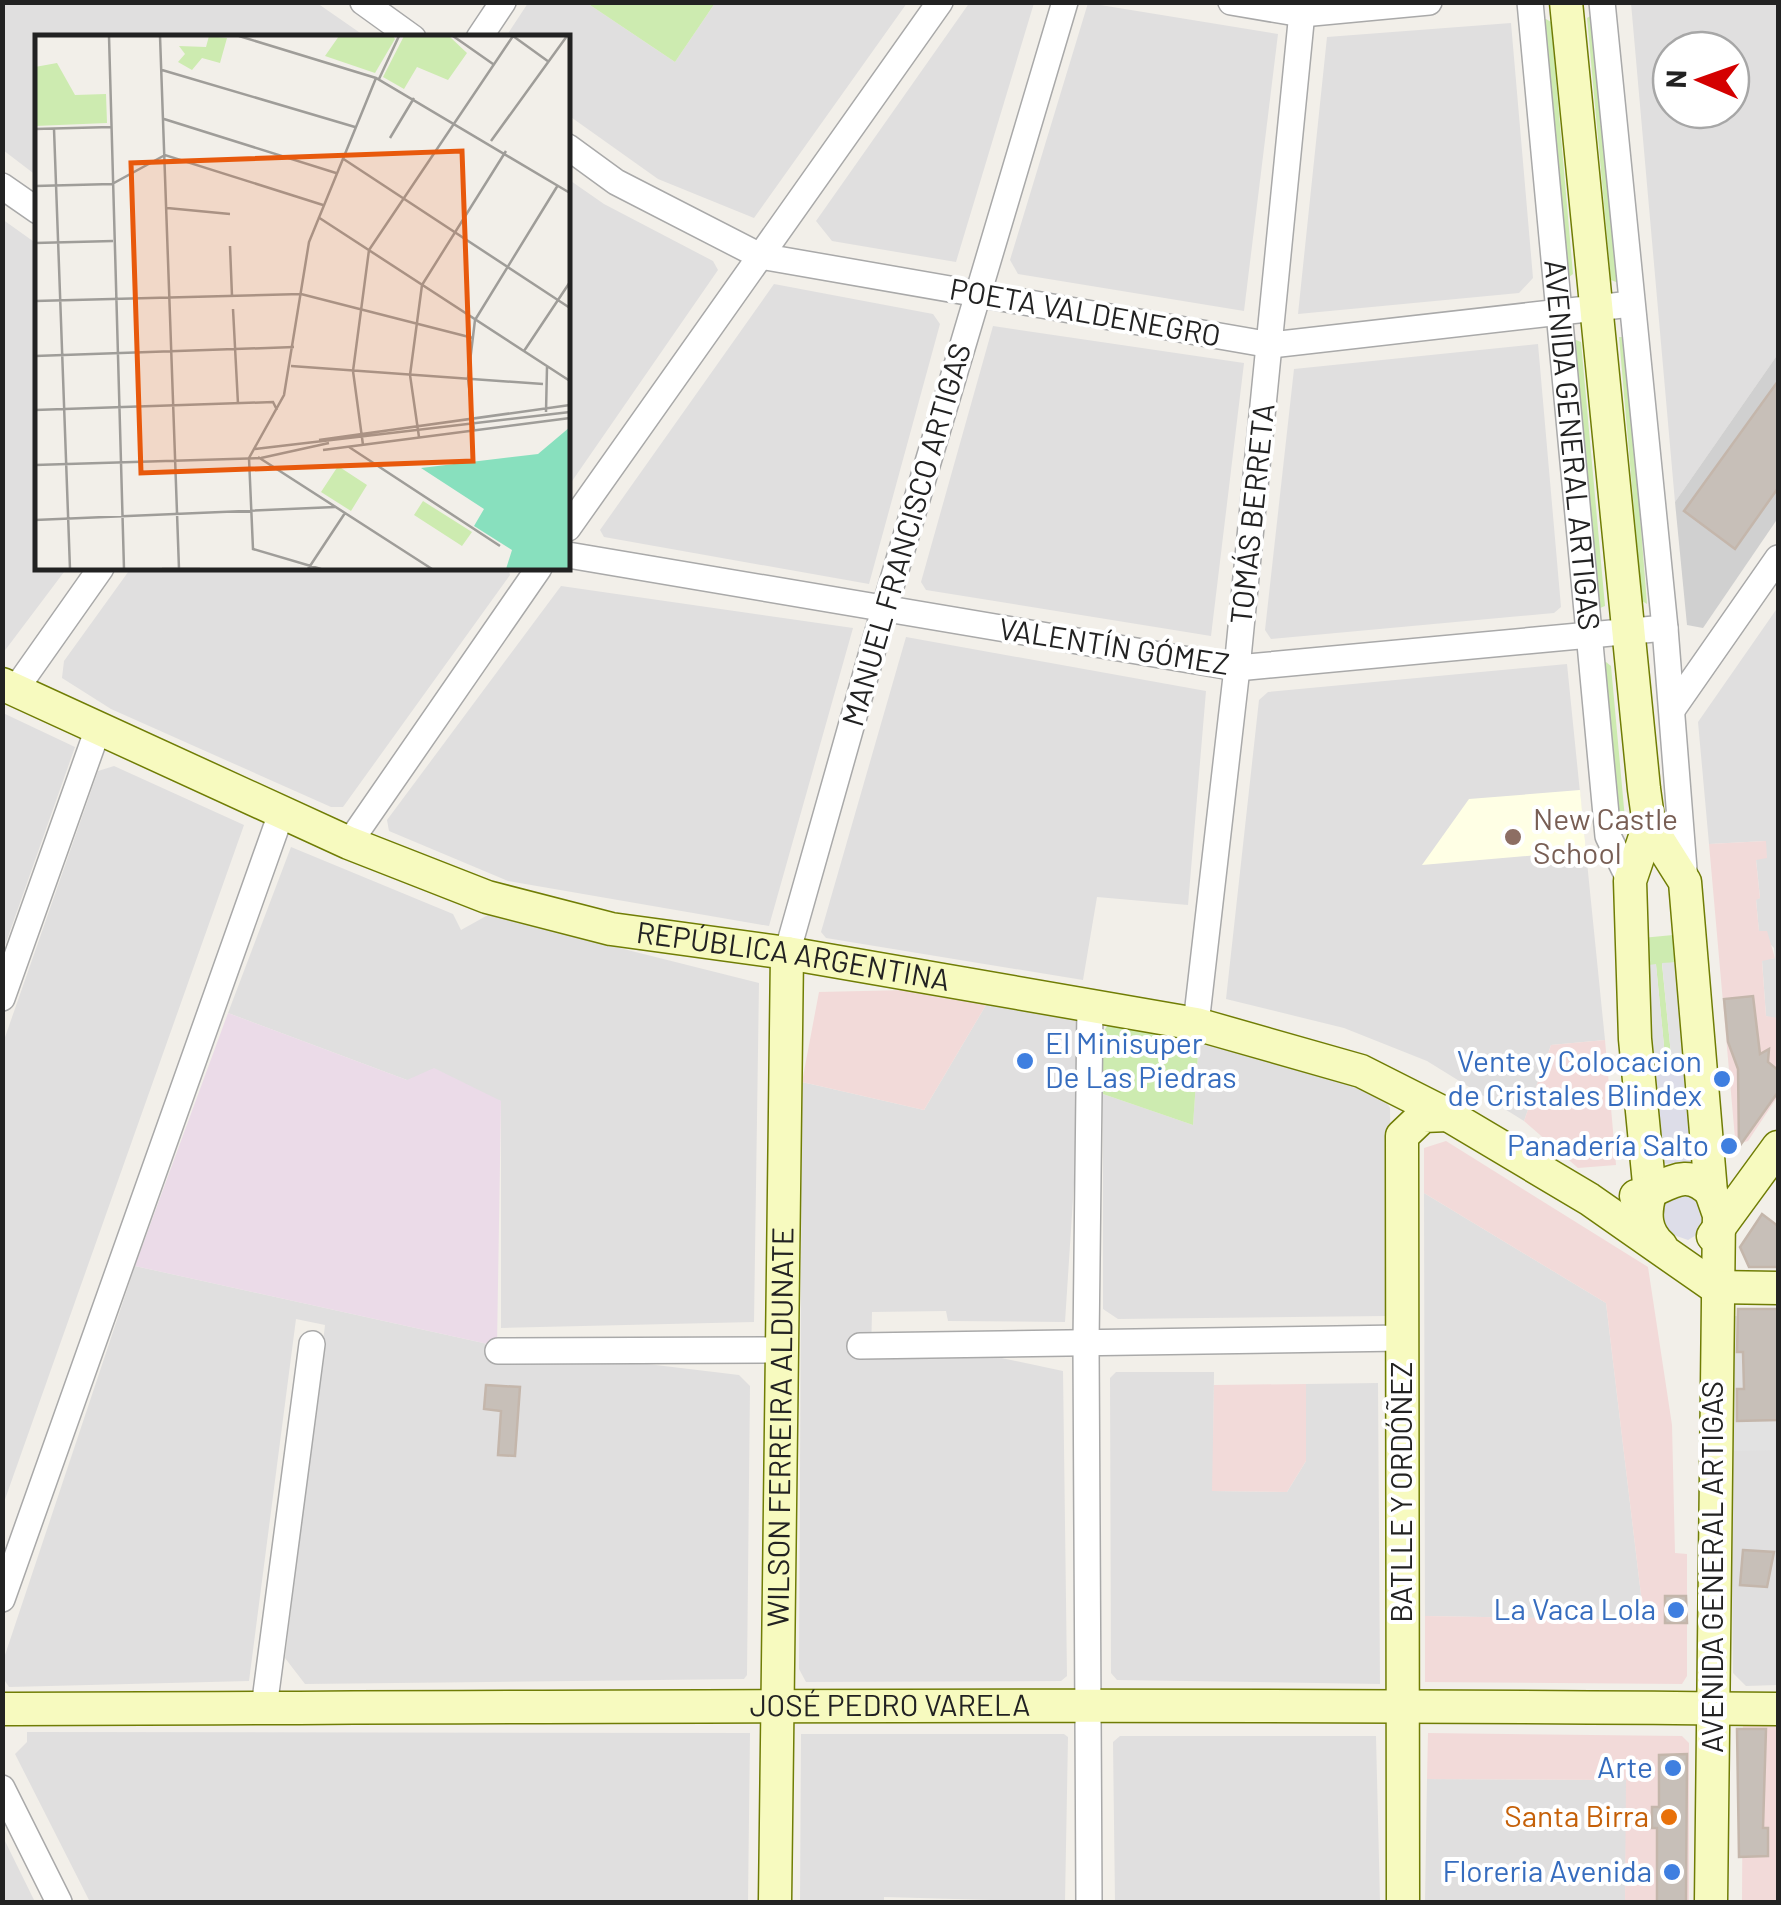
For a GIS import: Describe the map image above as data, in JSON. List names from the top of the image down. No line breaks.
{"streets":{"street":["POETA VALDENEGRO","AVENIDA GENERAL ARTIGAS","TOMÁS BERRETA","MANUEL FRANCISCO ARTIGAS","VALENTÍN GÓMEZ","REPÚBLICA ARGENTINA","WILSON FERREIRA ALDUNATE","BATLLE Y ORDÓÑEZ","JOSÉ PEDRO VARELA"]},"crossings":[["POETA VALDENEGRO","AVENIDA GENERAL ARTIGAS"],["POETA VALDENEGRO","TOMÁS BERRETA"],["POETA VALDENEGRO","MANUEL FRANCISCO ARTIGAS"],["AVENIDA GENERAL ARTIGAS","VALENTÍN GÓMEZ"],["AVENIDA GENERAL ARTIGAS","REPÚBLICA ARGENTINA"],["AVENIDA GENERAL ARTIGAS","JOSÉ PEDRO VARELA"],["TOMÁS BERRETA","VALENTÍN GÓMEZ"],["TOMÁS BERRETA","REPÚBLICA ARGENTINA"],["MANUEL FRANCISCO ARTIGAS","VALENTÍN GÓMEZ"],["MANUEL FRANCISCO ARTIGAS","REPÚBLICA ARGENTINA"],["MANUEL FRANCISCO ARTIGAS","WILSON FERREIRA ALDUNATE"],["REPÚBLICA ARGENTINA","WILSON FERREIRA ALDUNATE"],["REPÚBLICA ARGENTINA","BATLLE Y ORDÓÑEZ"],["WILSON FERREIRA ALDUNATE","JOSÉ PEDRO VARELA"],["BATLLE Y ORDÓÑEZ","JOSÉ PEDRO VARELA"]],"places":["New Castle School","El Minisuper De Las Piedras","Vente y Colocacion de Cristales Blindex","Panadería Salto","La Vaca Lola","Arte","Santa Birra","Floreria Avenida"],"north":"left"}
